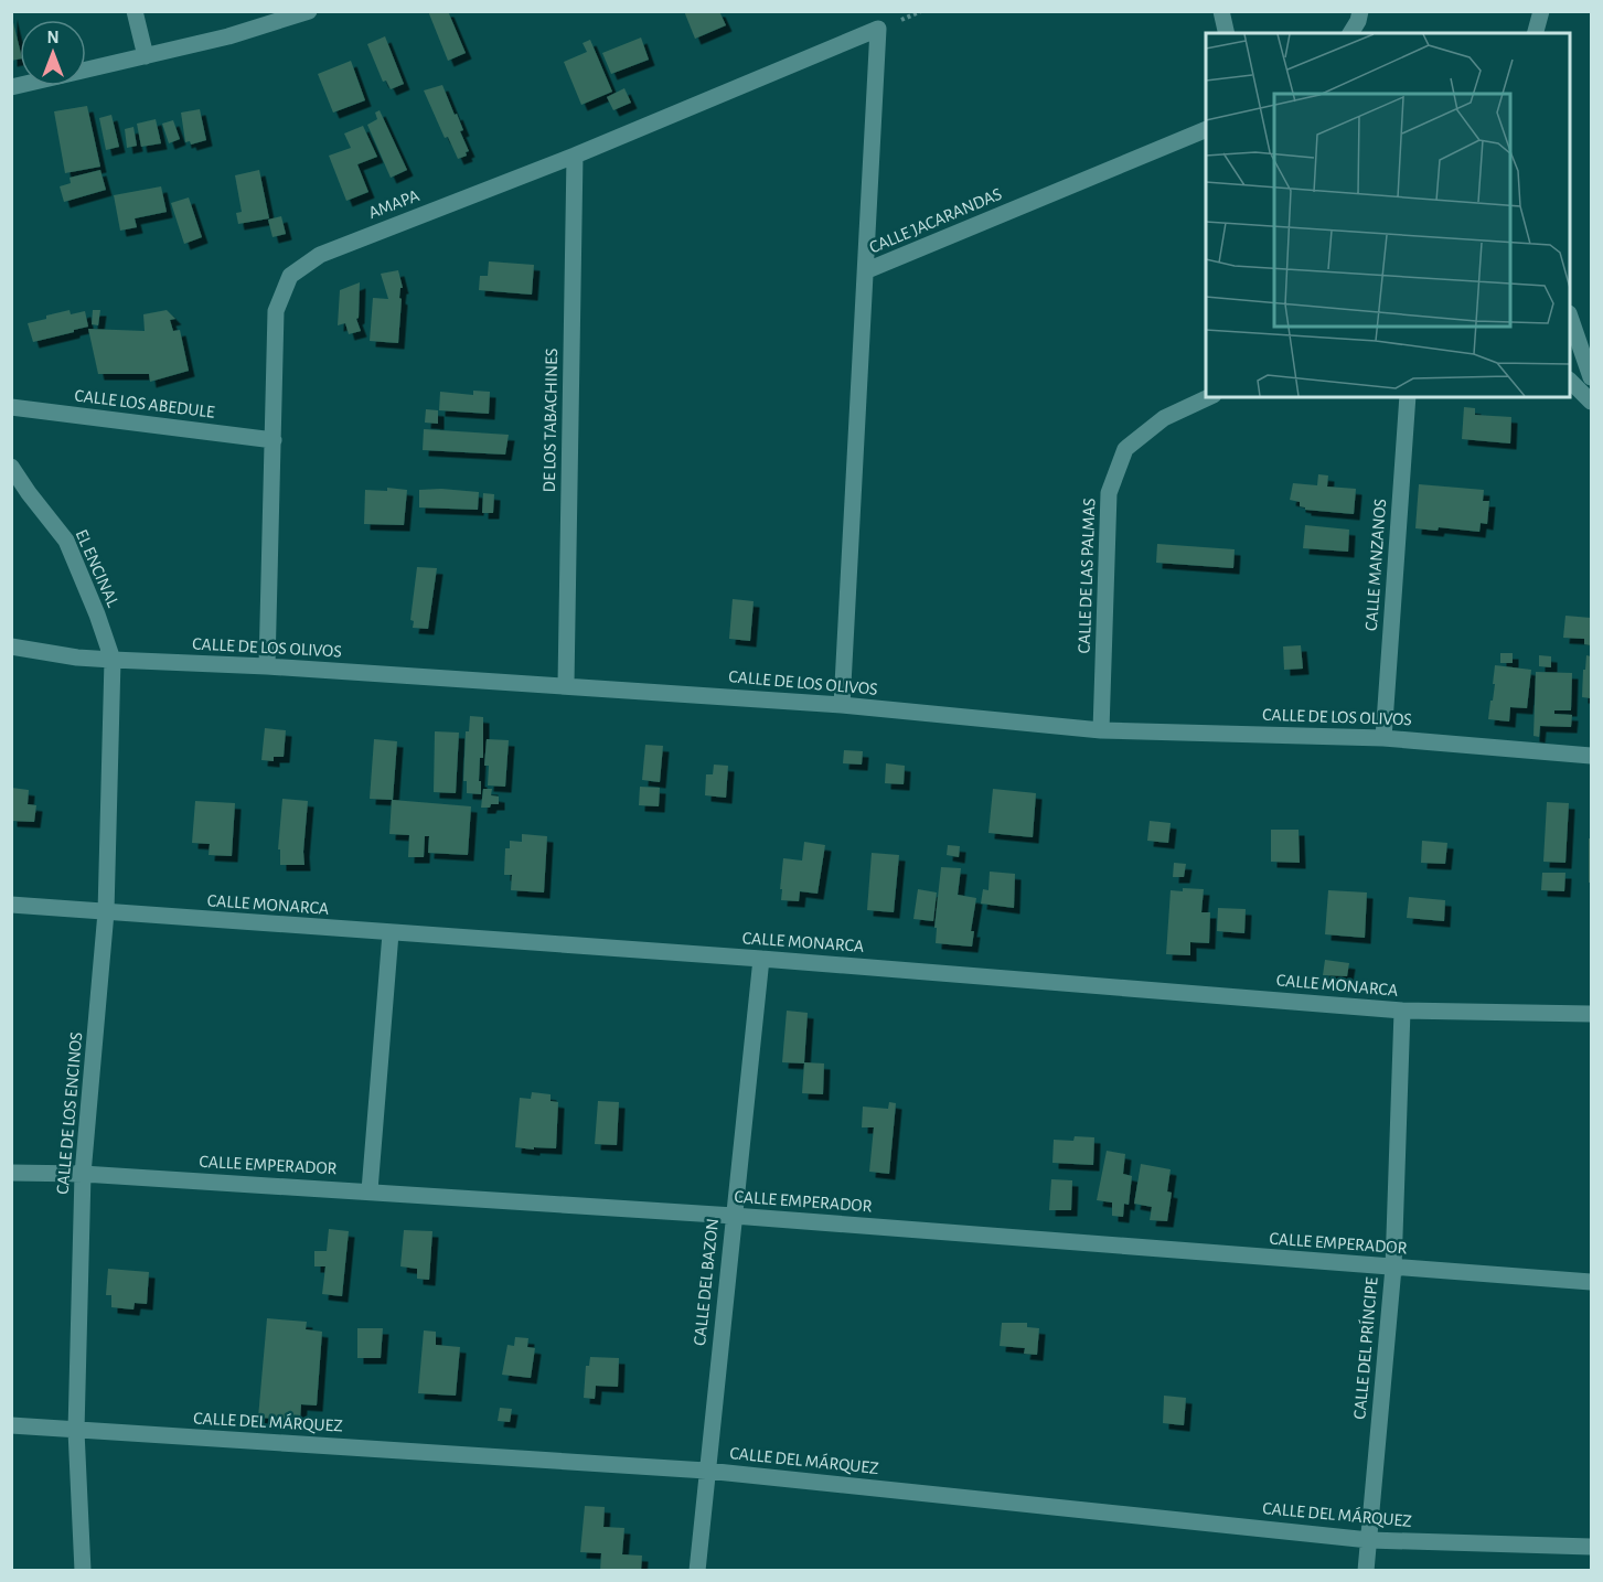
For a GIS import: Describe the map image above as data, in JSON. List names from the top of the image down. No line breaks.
{"streets":{"street":["AMAPA","CALLE JACARANDAS","CALLE LOS ABEDULE","DE LOS TABACHINES","CALLE MANZANOS","EL ENCINAL","CALLE DE LAS PALMAS","CALLE DE LOS OLIVOS","CALLE MONARCA","CALLE DE LOS ENCINOS","CALLE EMPERADOR","CALLE DEL BAZON","CALLE DEL PRÍNCIPE","CALLE DEL MÁRQUEZ"]},"crossings":[["AMAPA","CALLE JACARANDAS"],["AMAPA","CALLE LOS ABEDULE"],["AMAPA","DE LOS TABACHINES"],["AMAPA","CALLE DE LOS OLIVOS"],["DE LOS TABACHINES","CALLE DE LOS OLIVOS"],["CALLE MANZANOS","CALLE DE LOS OLIVOS"],["EL ENCINAL","CALLE DE LOS OLIVOS"],["EL ENCINAL","CALLE DE LOS ENCINOS"],["CALLE DE LAS PALMAS","CALLE DE LOS OLIVOS"],["CALLE DE LOS OLIVOS","CALLE DE LOS ENCINOS"],["CALLE MONARCA","CALLE DE LOS ENCINOS"],["CALLE MONARCA","CALLE DEL BAZON"],["CALLE MONARCA","CALLE DEL PRÍNCIPE"],["CALLE DE LOS ENCINOS","CALLE EMPERADOR"],["CALLE DE LOS ENCINOS","CALLE DEL MÁRQUEZ"],["CALLE EMPERADOR","CALLE DEL BAZON"],["CALLE EMPERADOR","CALLE DEL PRÍNCIPE"],["CALLE DEL BAZON","CALLE DEL MÁRQUEZ"],["CALLE DEL PRÍNCIPE","CALLE DEL MÁRQUEZ"]],"north":"top"}
